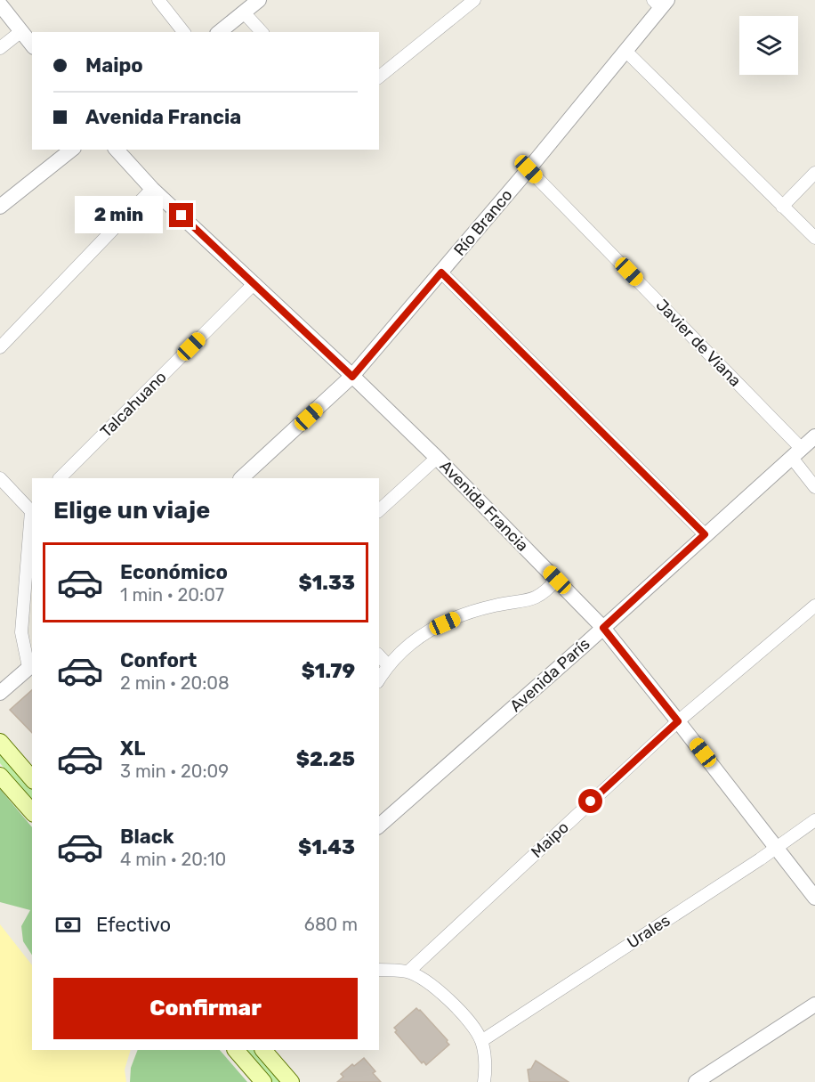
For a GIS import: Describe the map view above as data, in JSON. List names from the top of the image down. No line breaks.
{"streets":{"street":["Río Branco","Javier de Viana","Talcahuano","Avenida Francia","Avenida París","Maipo","Urales"]},"crossings":[["Río Branco","Javier de Viana"],["Río Branco","Avenida Francia"],["Javier de Viana","Avenida París"],["Talcahuano","Avenida Francia"],["Avenida Francia","Avenida París"],["Avenida Francia","Maipo"],["Avenida Francia","Urales"]],"page":{"banner":["Maipo","Avenida Francia"],"bubble":"2 min","heading":"Elige un viaje","list":[{"name":"Económico","note":"1 min · 20:07","value":"$1.33"},{"name":"Confort","note":"2 min · 20:08","value":"$1.79"},{"name":"XL","note":"3 min · 20:09","value":"$2.25"},{"name":"Black","note":"4 min · 20:10","value":"$1.43"}],"pay":["Efectivo","680 m"],"buttons":"Confirmar"}}
